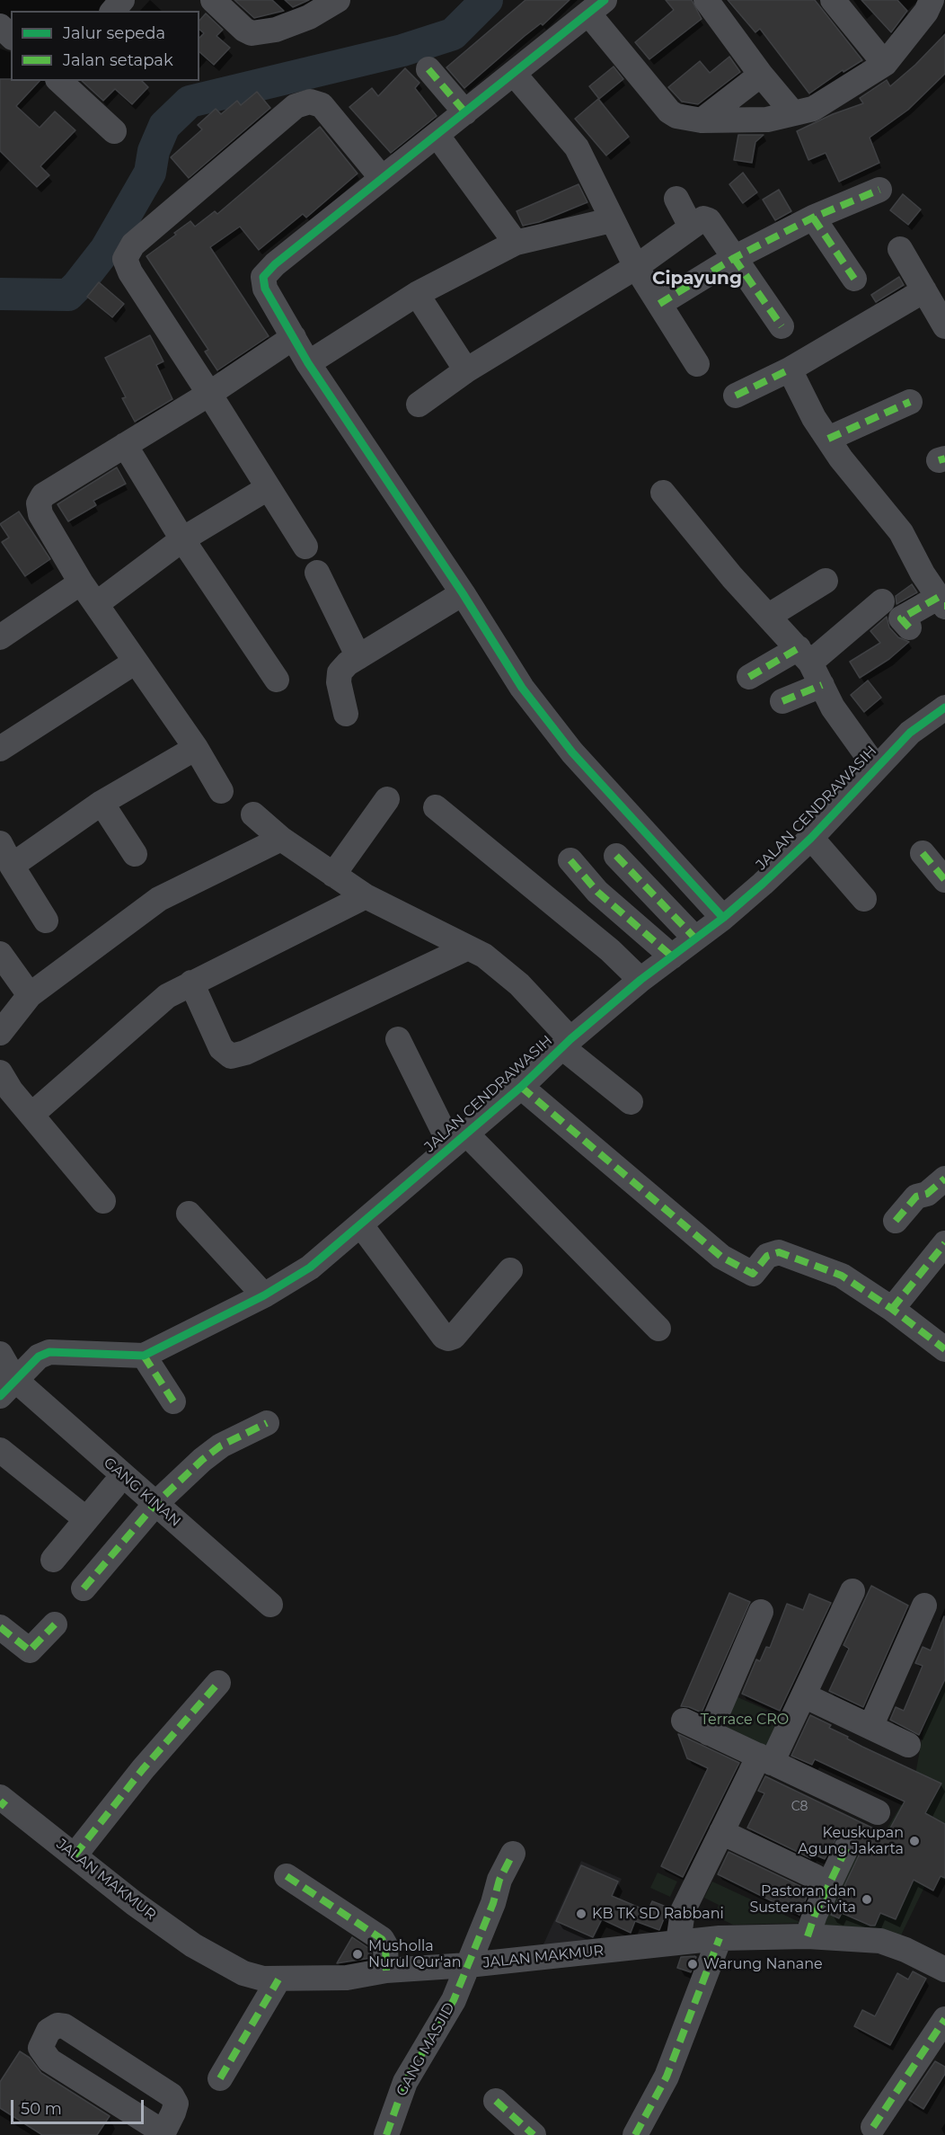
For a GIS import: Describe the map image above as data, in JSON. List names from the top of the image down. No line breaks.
{"streets":{"street":["JALAN CENDRAWASIH","GANG KINAN","JALAN MAKMUR","GANG MASJID"]},"crossings":[["JALAN CENDRAWASIH","GANG KINAN"],["JALAN MAKMUR","GANG MASJID"]],"districts":["Cipayung"],"parks":["Terrace CRO"],"places":["Keuskupan Agung Jakarta","Pastoran dan Susteran Civita","KB TK SD Rabbani","Musholla Nurul Qur'an","Warung Nanane"],"house_numbers":["C8"],"legend":["Jalur sepeda","Jalan setapak"],"scale_bar":"50 m"}
